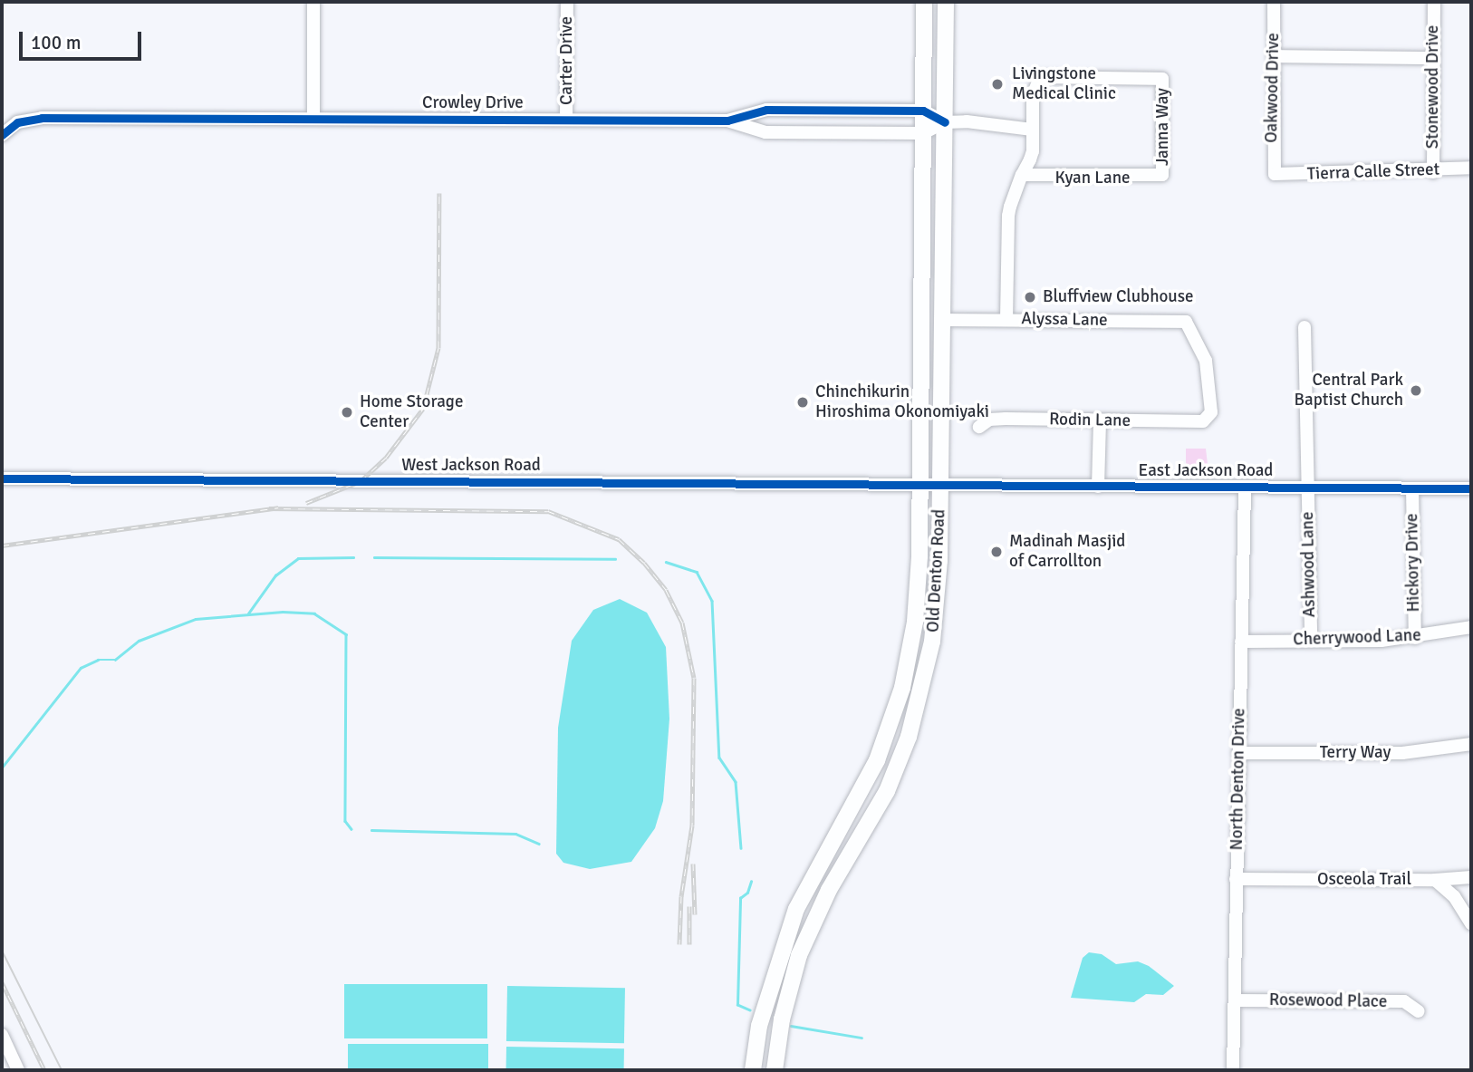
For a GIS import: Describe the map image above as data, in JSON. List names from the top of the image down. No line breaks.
{"streets":{"main road":["Old Denton Road"],"street":["Carter Drive","Stonewood Drive","Oakwood Drive","Crowley Drive","Janna Way","Tierra Calle Street","Kyan Lane","Alyssa Lane","Rodin Lane","West Jackson Road","East Jackson Road","Hickory Drive","Ashwood Lane","Cherrywood Lane","Terry Way","North Denton Drive","Osceola Trail","Rosewood Place"]},"crossings":[["Carter Drive","Crowley Drive"],["Stonewood Drive","Tierra Calle Street"],["Oakwood Drive","Tierra Calle Street"],["Crowley Drive","Old Denton Road"],["Janna Way","Kyan Lane"],["Alyssa Lane","Rodin Lane"],["Alyssa Lane","Old Denton Road"],["West Jackson Road","East Jackson Road"],["West Jackson Road","Old Denton Road"],["East Jackson Road","Hickory Drive"],["East Jackson Road","Ashwood Lane"],["East Jackson Road","Old Denton Road"],["East Jackson Road","North Denton Drive"],["Hickory Drive","Cherrywood Lane"],["Ashwood Lane","Cherrywood Lane"],["Cherrywood Lane","North Denton Drive"],["Terry Way","North Denton Drive"],["North Denton Drive","Osceola Trail"],["North Denton Drive","Rosewood Place"]],"places":["Livingstone Medical Clinic","Bluffview Clubhouse","Central Park Baptist Church","Chinchikurin Hiroshima Okonomiyaki","Home Storage Center","Madinah Masjid of Carrollton"],"scale_bar":"100 m"}
